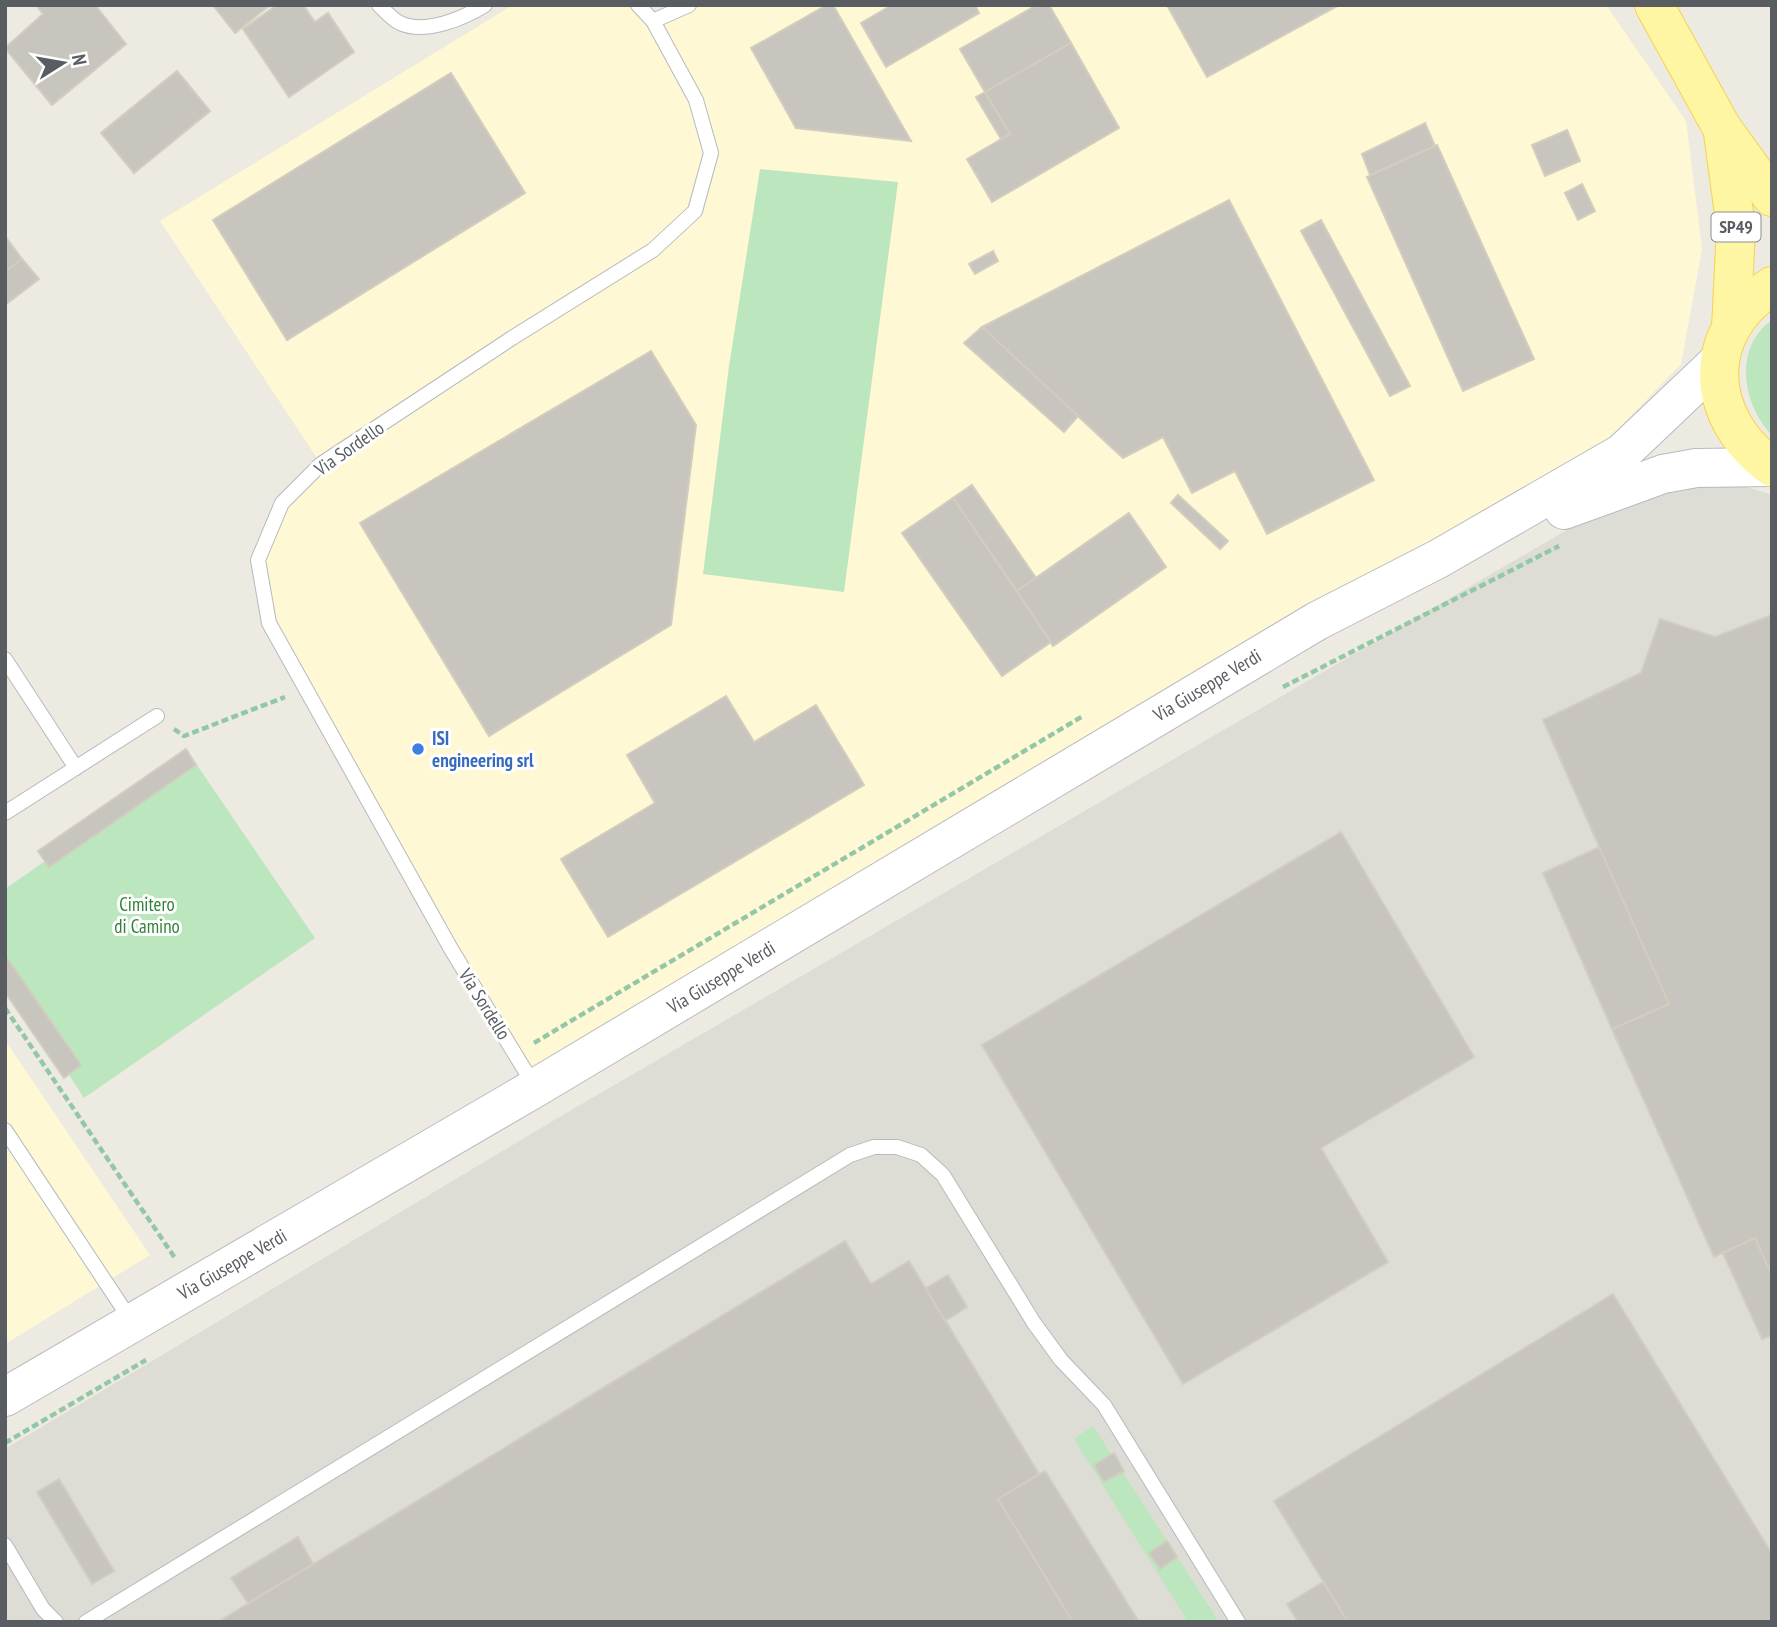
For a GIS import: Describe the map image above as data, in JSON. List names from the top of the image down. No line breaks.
{"streets":{"main road":["SP49","Via Giuseppe Verdi"],"lane":["Via Sordello"]},"crossings":[["SP49","Via Giuseppe Verdi"],["Via Sordello","Via Giuseppe Verdi"]],"parks":["Cimitero di Camino"],"places":["ISI engineering srl"],"north":"right"}
